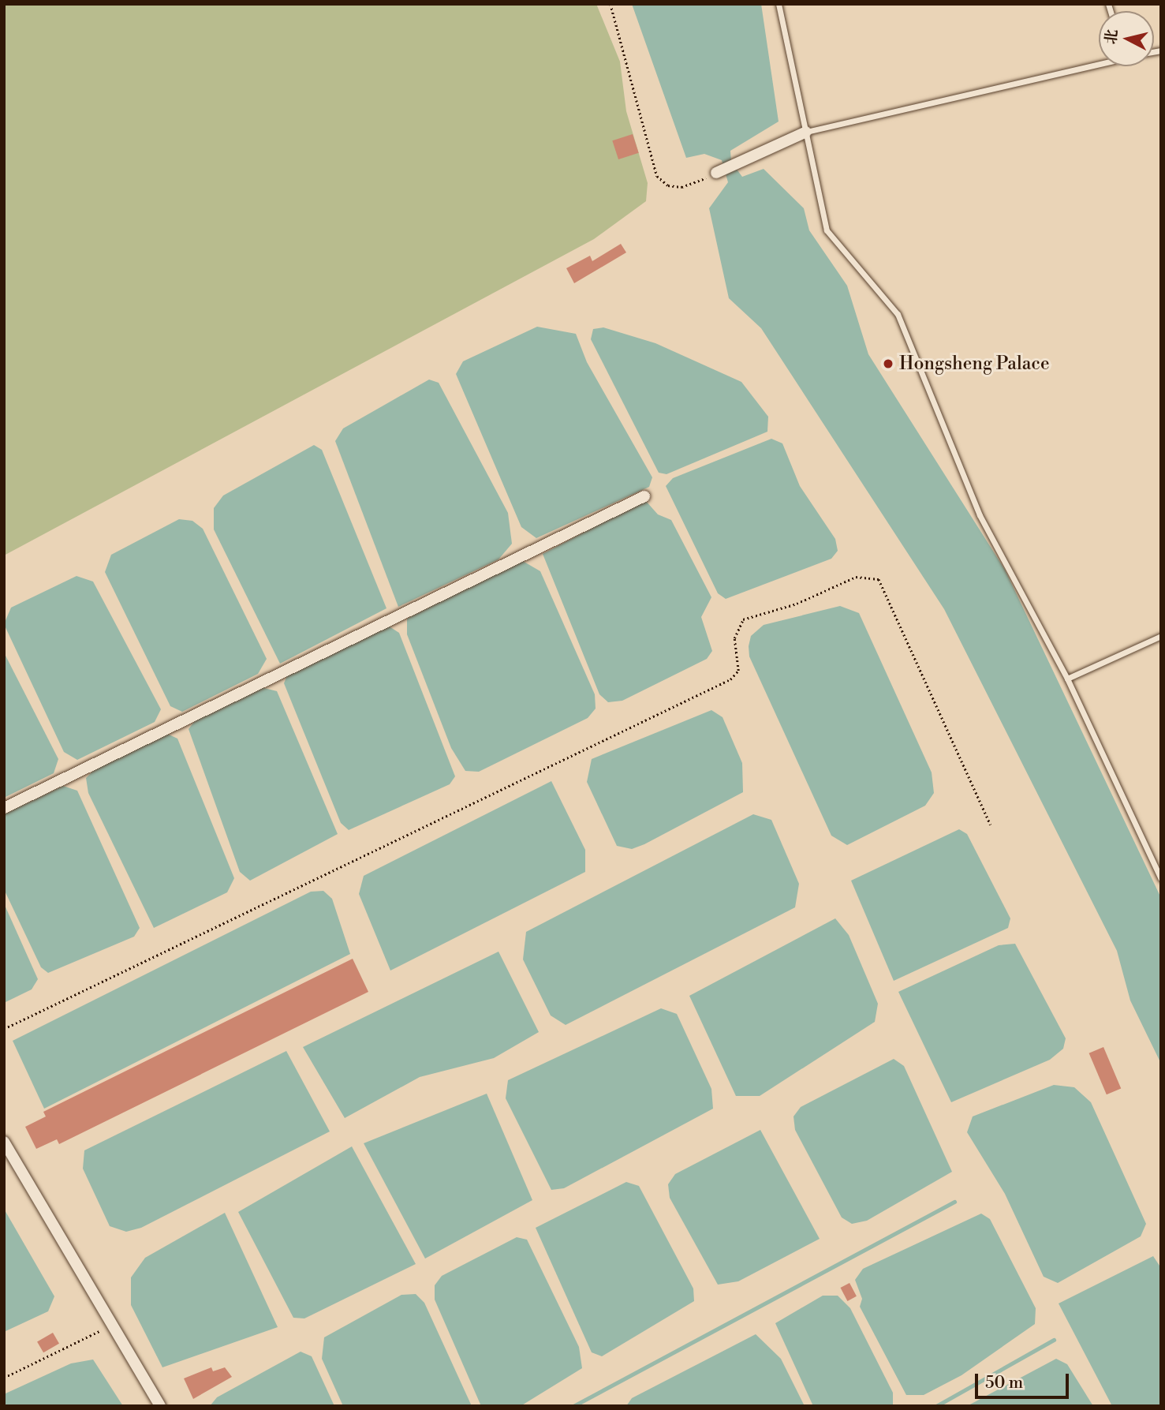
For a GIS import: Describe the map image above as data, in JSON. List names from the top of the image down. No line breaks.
{"places":["Hongsheng Palace"],"scale_bar":"50 m","north":"left"}
